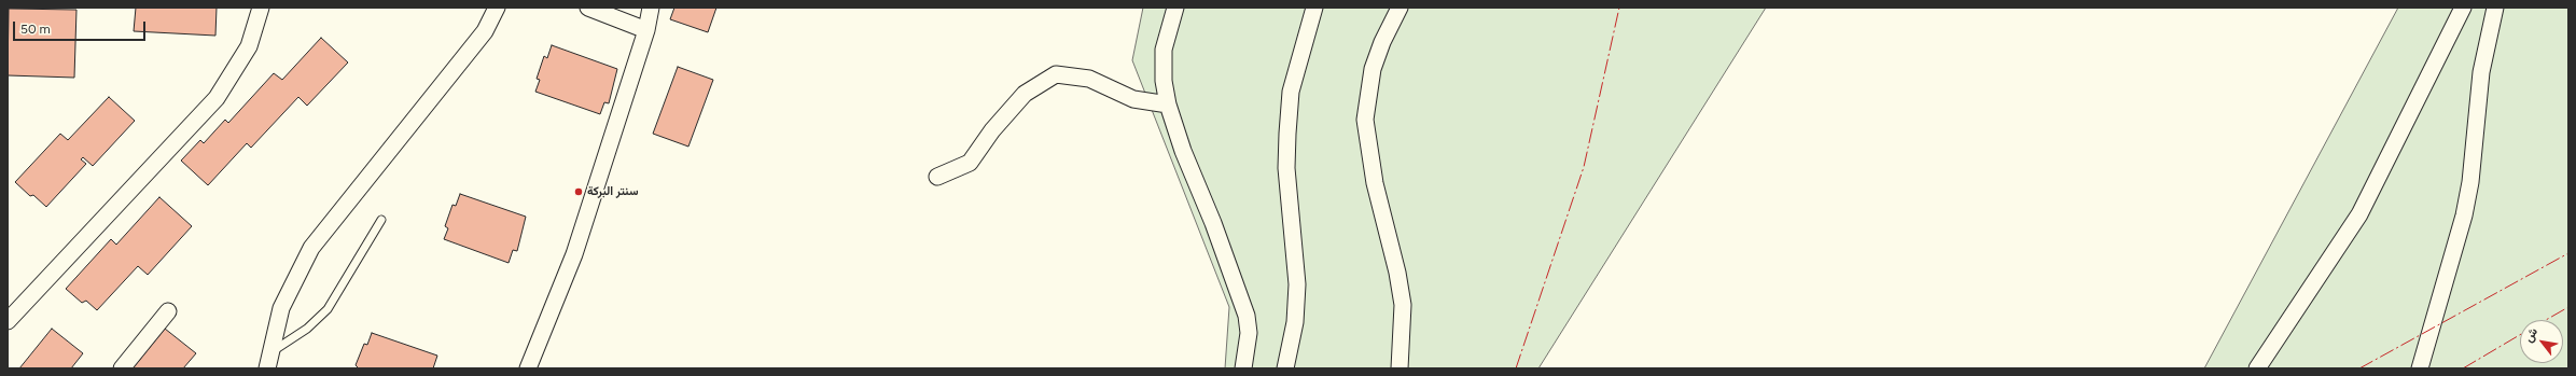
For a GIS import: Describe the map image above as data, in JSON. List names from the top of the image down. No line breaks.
{"places":["سنتر البركة"],"scale_bar":"50 m","north":"top left"}
